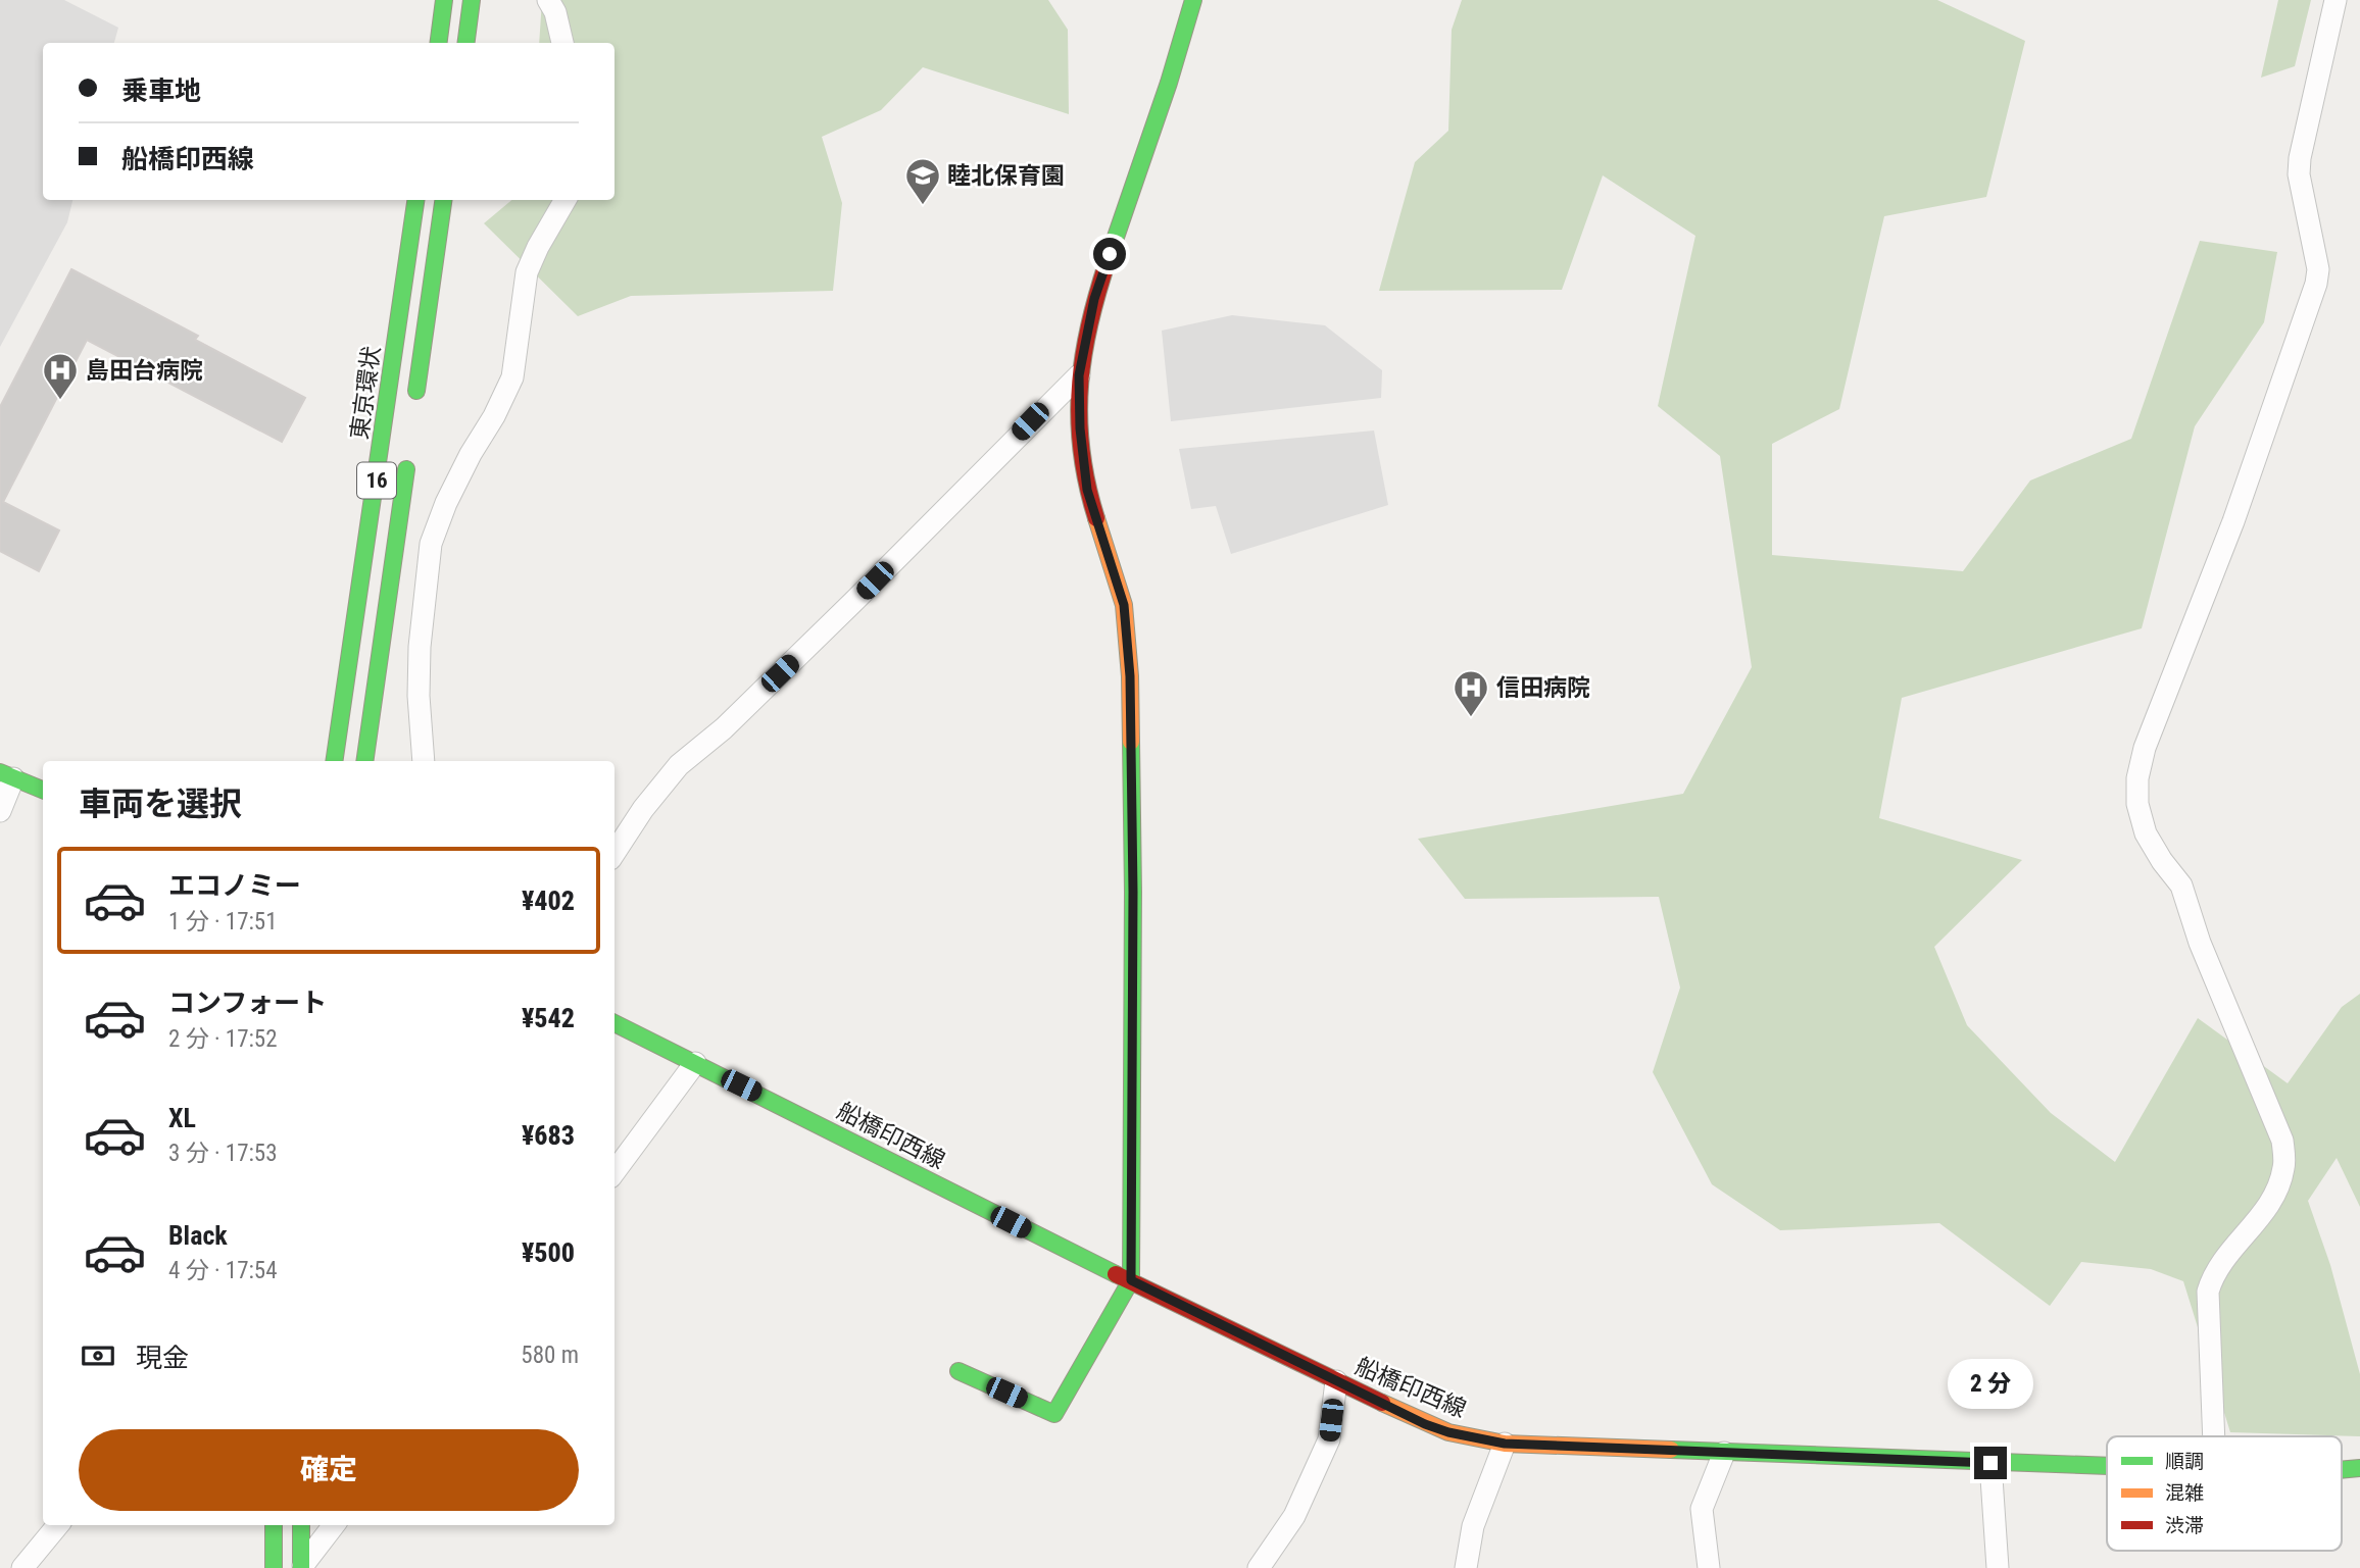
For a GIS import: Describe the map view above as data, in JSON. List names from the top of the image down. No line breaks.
{"streets":{"main road":["東京環状","16","船橋印西線"]},"places":{"school or university":["睦北保育園"],"hospital":["島田台病院","信田病院"]},"legend":["順調","混雑","渋滞"],"page":{"banner":["乗車地","船橋印西線"],"heading":"車両を選択","list":[{"name":"エコノミー","note":"1 分 · 17:51","value":"¥402"},{"name":"コンフォート","note":"2 分 · 17:52","value":"¥542"},{"name":"XL","note":"3 分 · 17:53","value":"¥683"},{"name":"Black","note":"4 分 · 17:54","value":"¥500"}],"pay":["現金","580 m"],"bubble":"2 分","buttons":"確定"}}
